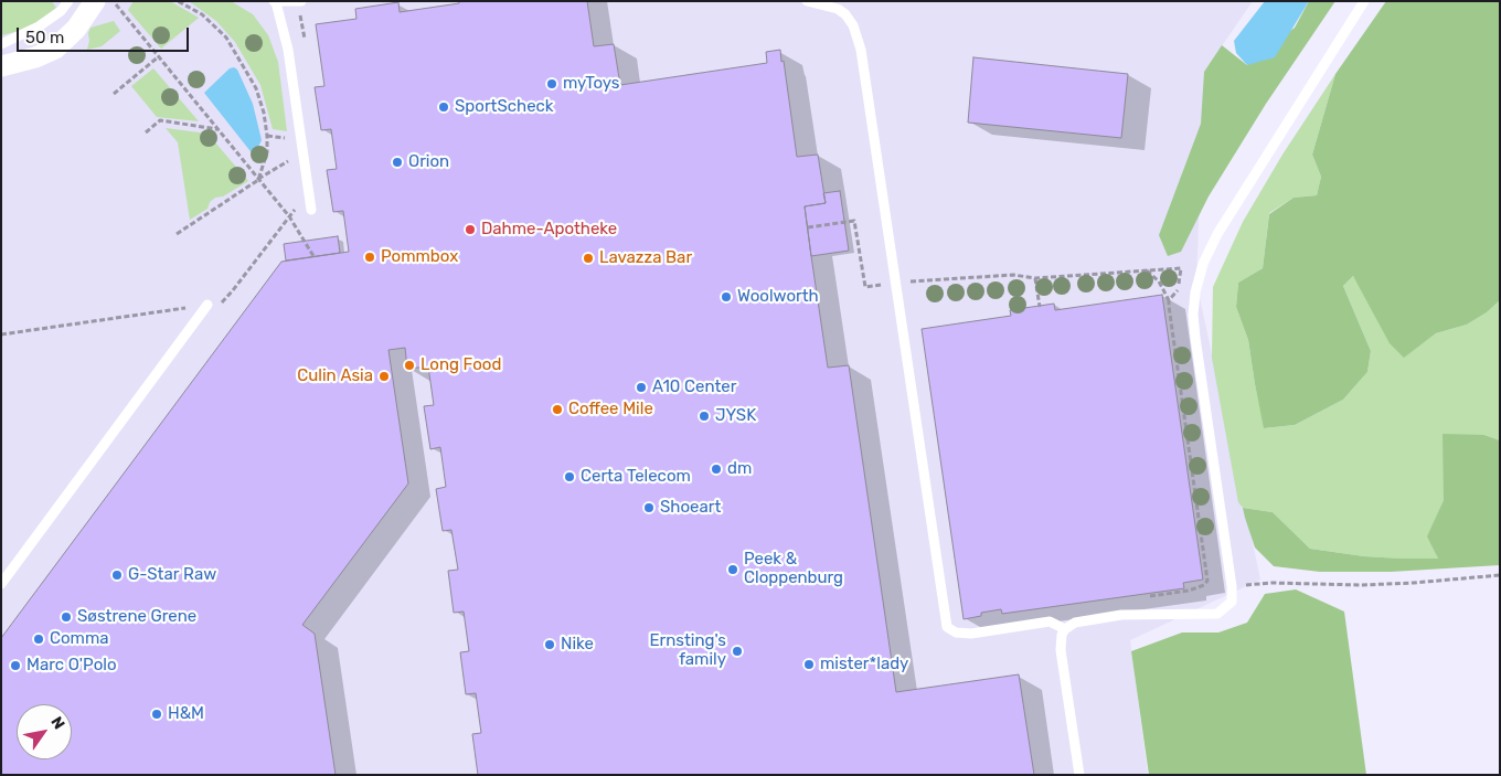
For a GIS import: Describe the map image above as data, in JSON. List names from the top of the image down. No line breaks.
{"places":["myToys","SportScheck","Orion","Dahme-Apotheke","Pommbox","Lavazza Bar","Woolworth","Long Food","Culin Asia","A10 Center","Coffee Mile","JYSK","dm","Certa Telecom","Shoeart","Peek & Cloppenburg","G-Star Raw","Søstrene Grene","Comma","Nike","Ernsting's family","mister*lady","Marc O'Polo","H&M"],"scale_bar":"50 m","north":"top right"}
